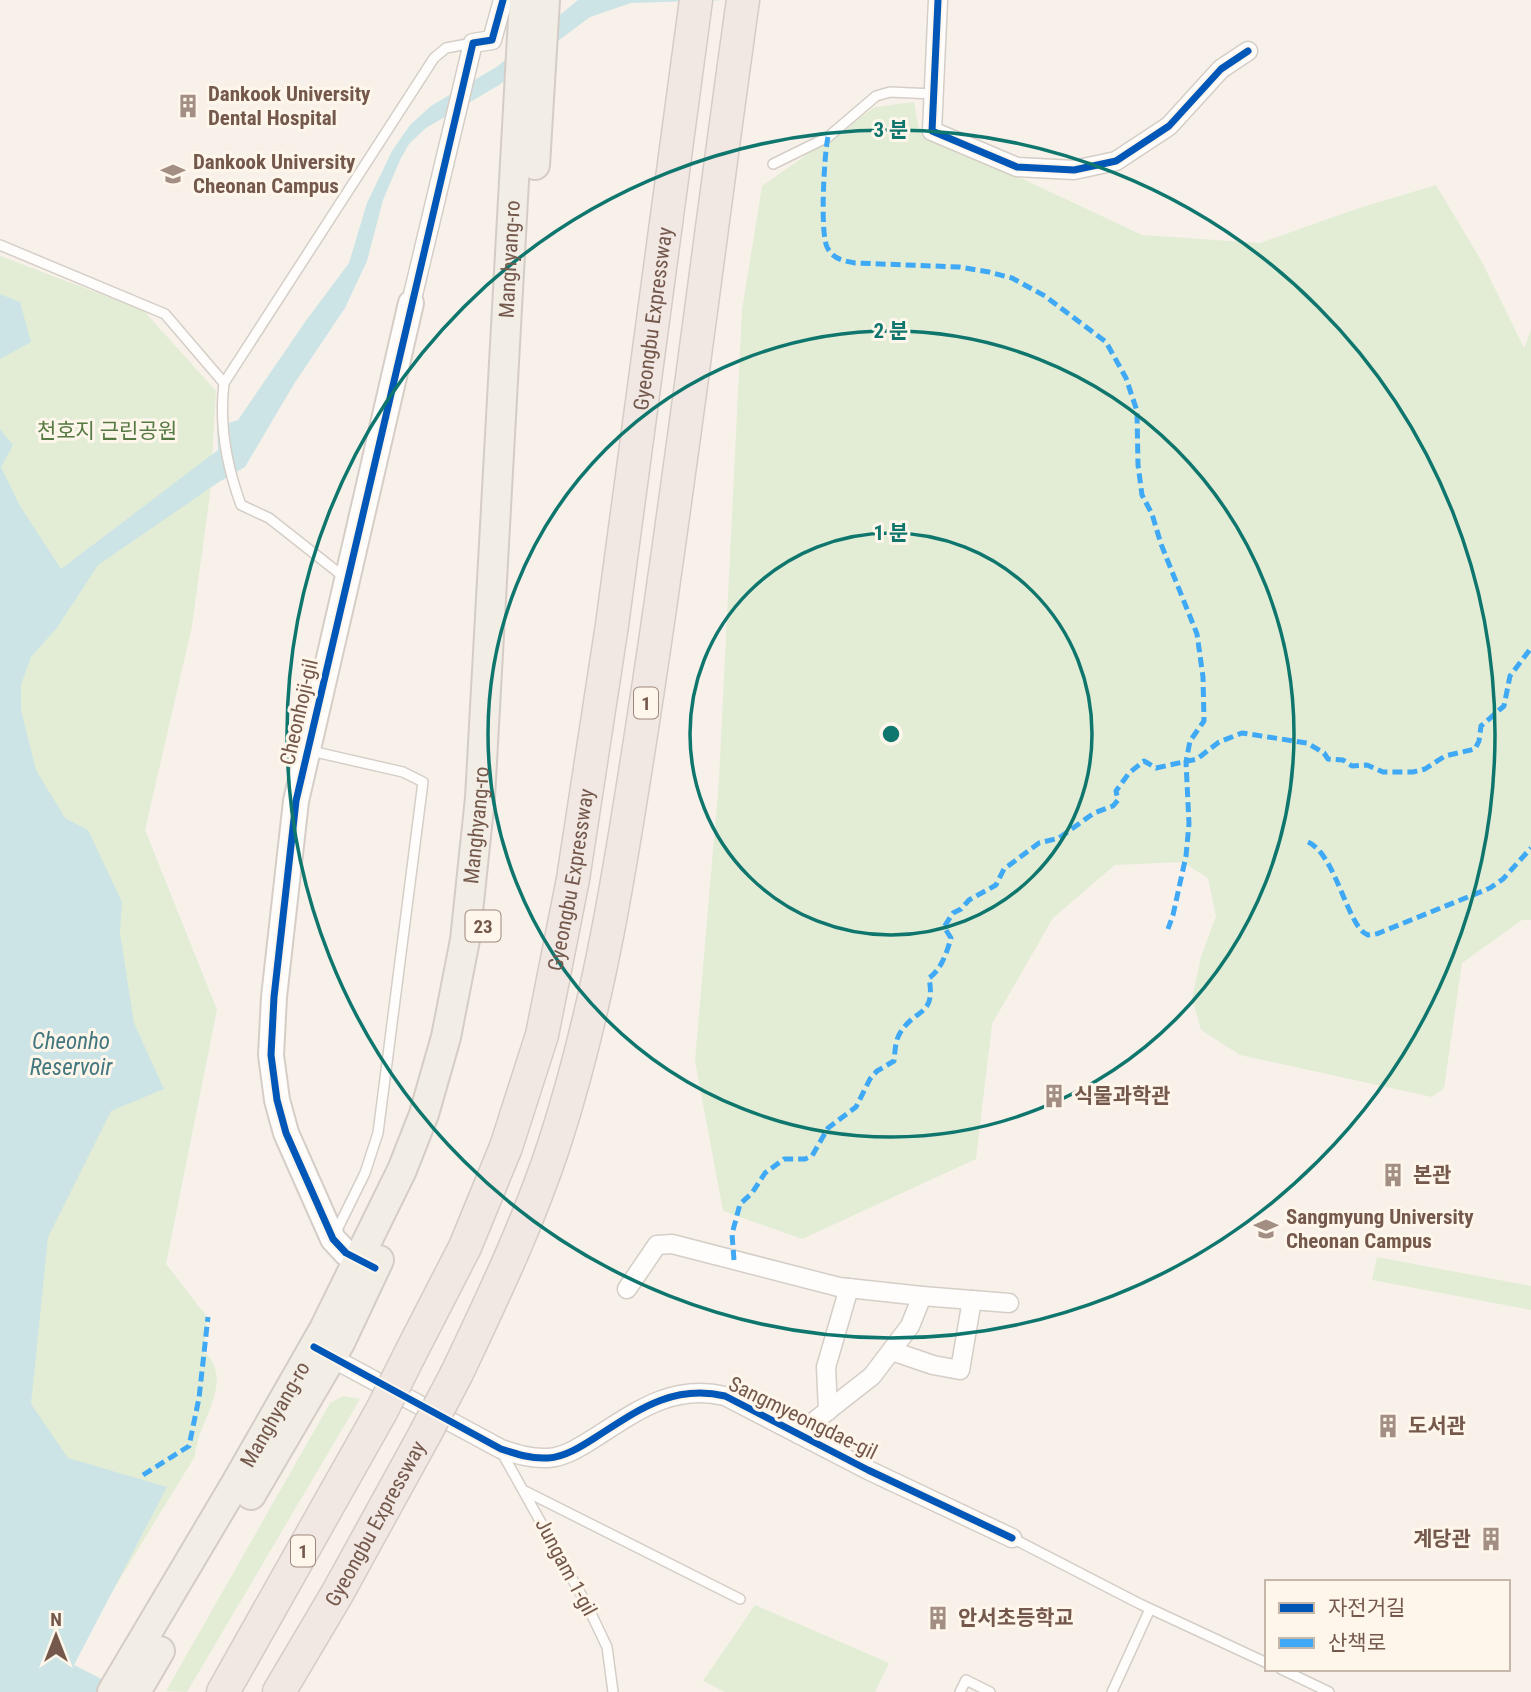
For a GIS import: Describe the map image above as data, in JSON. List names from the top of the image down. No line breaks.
{"streets":{"highway":["Gyeongbu Expressway","1"],"main road":["Manghyang-ro","23"],"street":["Cheonhoji-gil","Sangmyeongdae-gil"],"lane":["Jungam 1-gil"]},"crossings":[["Manghyang-ro","Cheonhoji-gil"],["Manghyang-ro","Sangmyeongdae-gil"],["Sangmyeongdae-gil","Jungam 1-gil"]],"water":["Cheonho Reservoir"],"parks":["천호지 근린공원"],"places":{"building":["Dankook University Dental Hospital","식물과학관","본관","도서관","계당관","안서초등학교"],"school or university":["Dankook University Cheonan Campus","Sangmyung University Cheonan Campus"]},"legend":["자전거길","산책로"],"north":"top","rings":["3 분","2 분","1 분"]}
